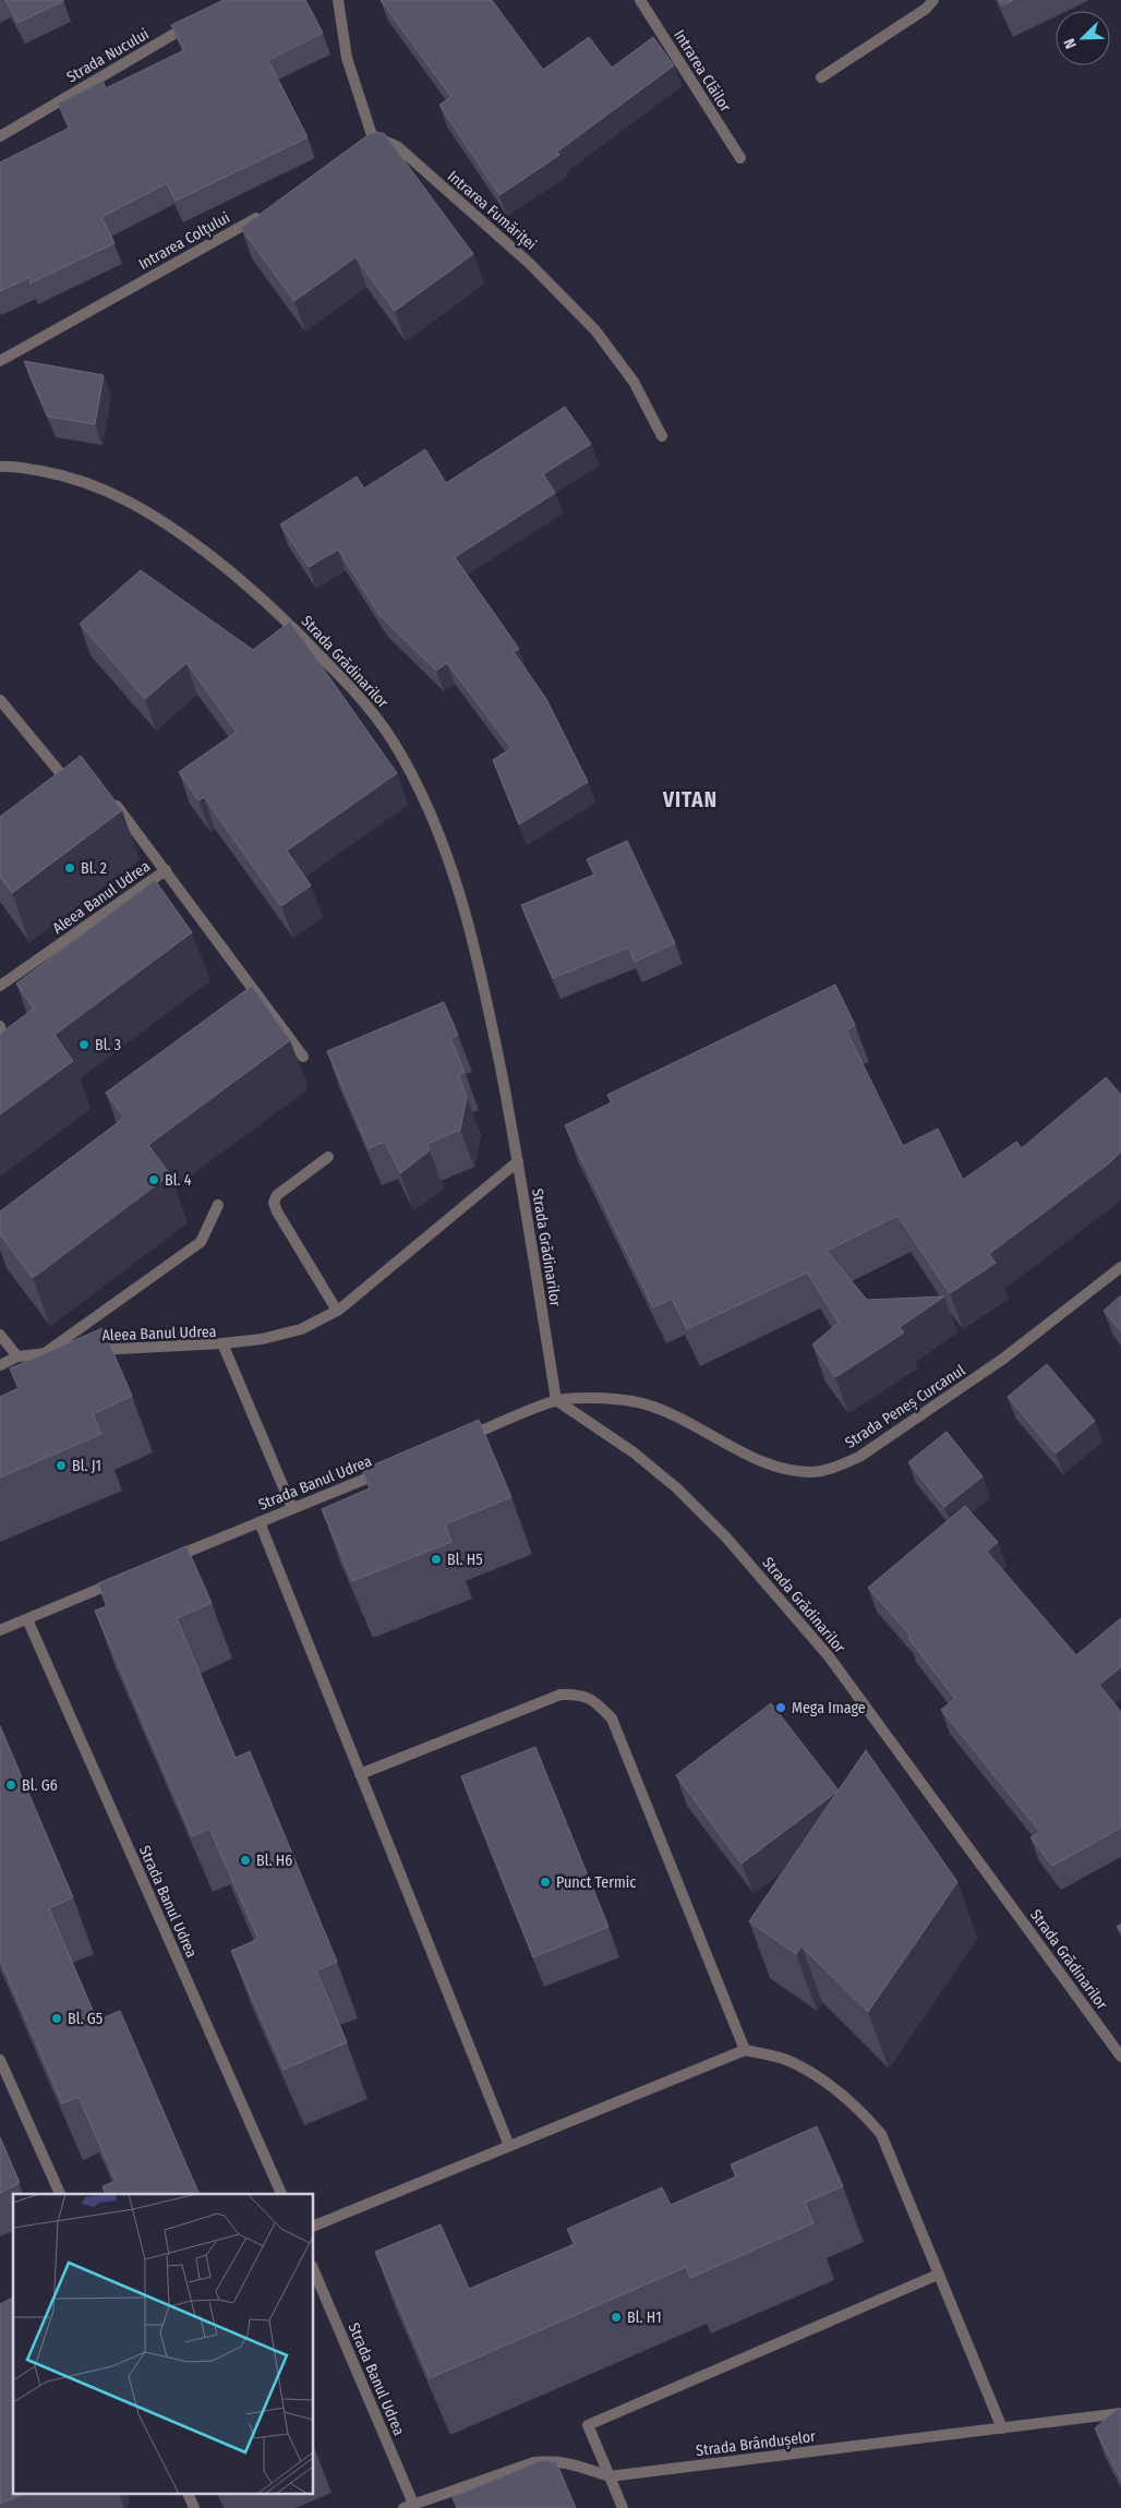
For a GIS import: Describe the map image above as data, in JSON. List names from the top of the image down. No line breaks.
{"streets":{"street":["Strada Nucului","Intrarea Clăilor","Intrarea Fumăriței","Intrarea Colțului","Strada Grădinarilor","Aleea Banul Udrea","Strada Peneș Curcanul","Strada Banul Udrea","Strada Brândușelor"]},"crossings":[["Strada Grădinarilor","Strada Peneș Curcanul"],["Aleea Banul Udrea","Strada Banul Udrea"],["Strada Banul Udrea","Strada Brândușelor"]],"districts":["VITAN"],"places":["Bl. 2","Bl. 3","Bl. 4","Bl. J1","Bl. H5","Mega Image","Bl. G6","Bl. H6","Punct Termic","Bl. G5","Bl. H1"],"north":"bottom left"}
